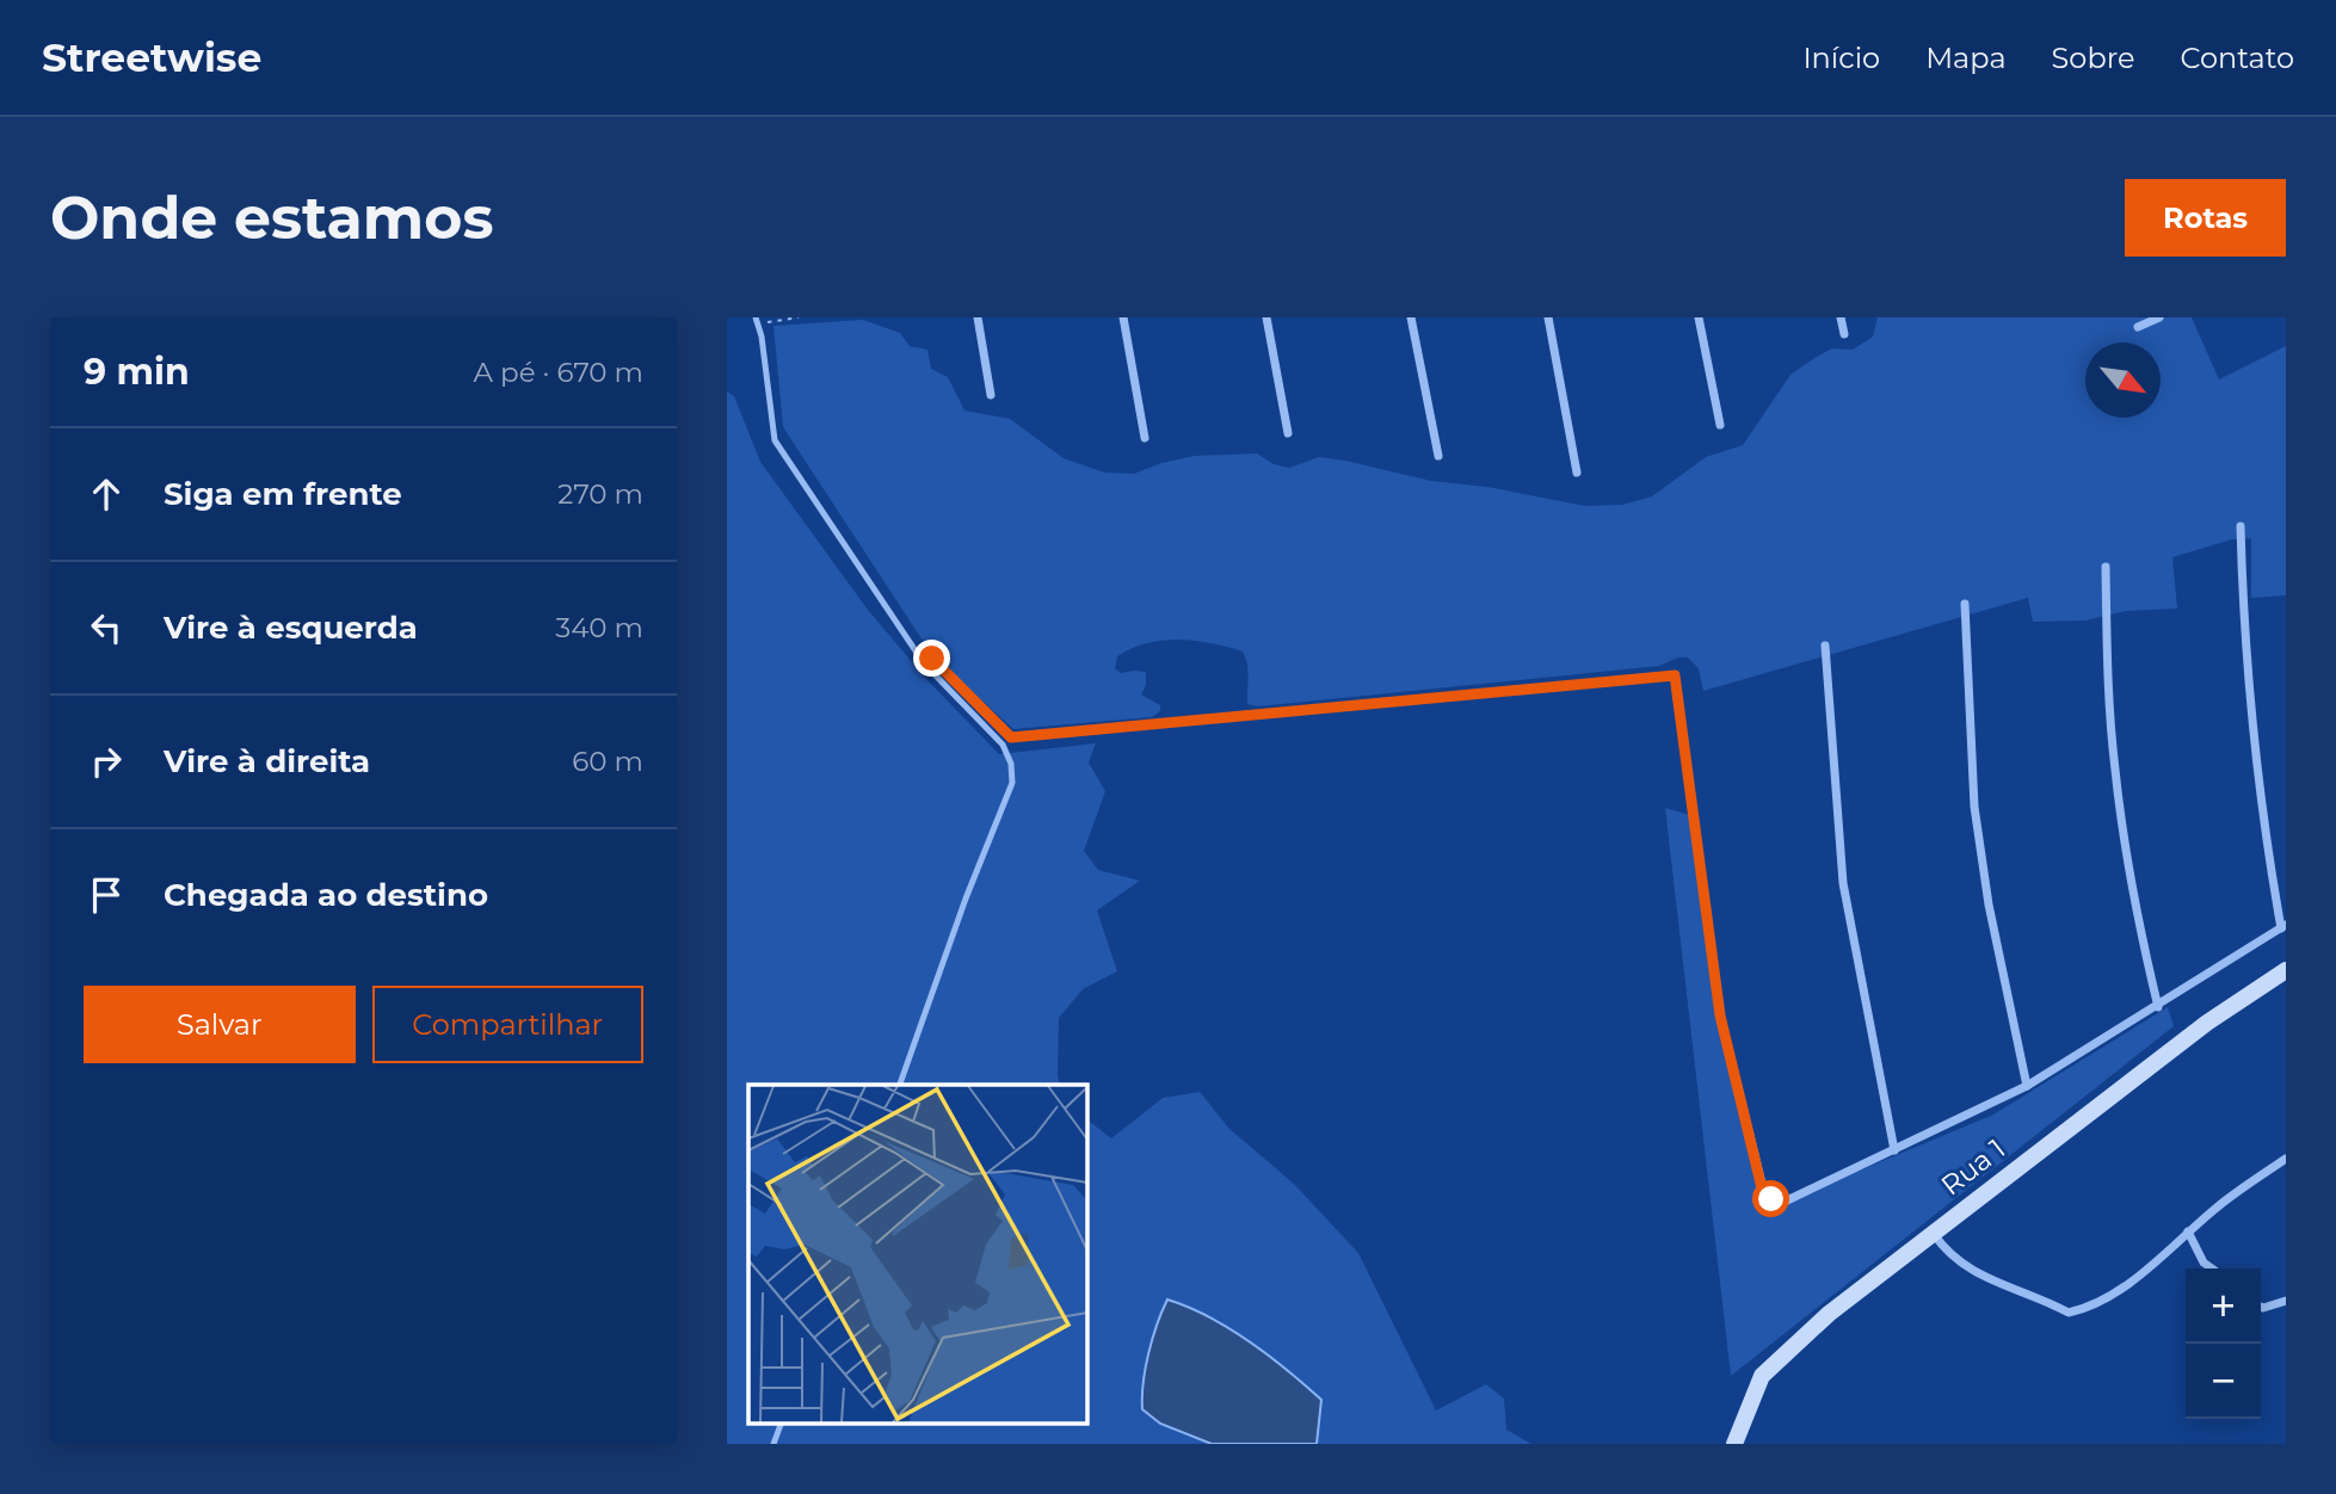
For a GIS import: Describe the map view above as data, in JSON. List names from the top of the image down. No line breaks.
{"streets":{"street":["Rua 1"]},"north":"bottom right","page":{"header":"Streetwise","nav":["Início","Mapa","Sobre","Contato"],"buttons":["Rotas",["Salvar","Compartilhar"]],"title":"Onde estamos","heading":["9 min","A pé · 670 m"],"list":[["Siga em frente","270 m"],["Vire à esquerda","340 m"],["Vire à direita","60 m"],"Chegada ao destino"],"map_buttons":["+","−"]}}
